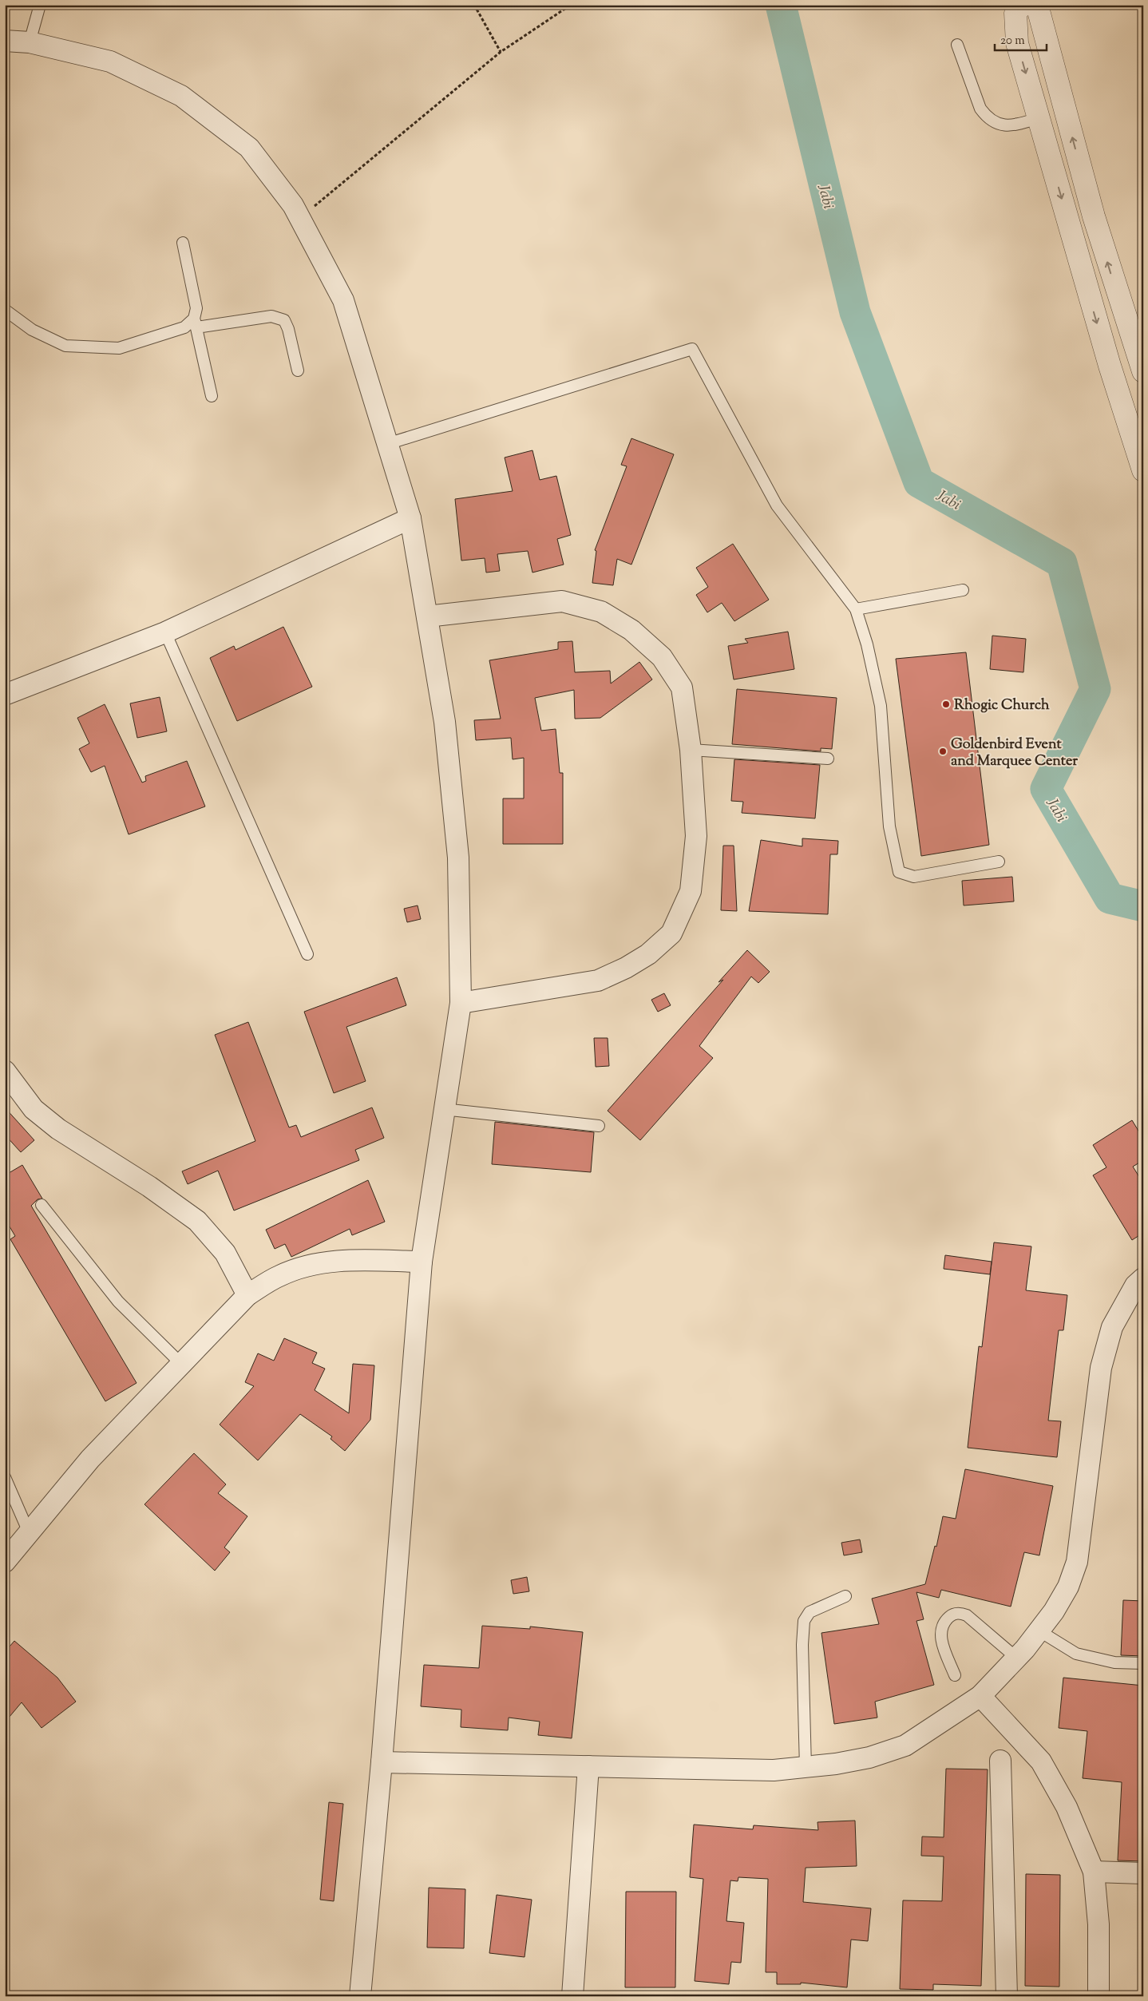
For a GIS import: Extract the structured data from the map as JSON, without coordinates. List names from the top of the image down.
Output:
{
  "water": ["Jabi"],
  "places": ["Rhogic Church", "Goldenbird Event and Marquee Center"],
  "scale_bar": "20 m"
}
